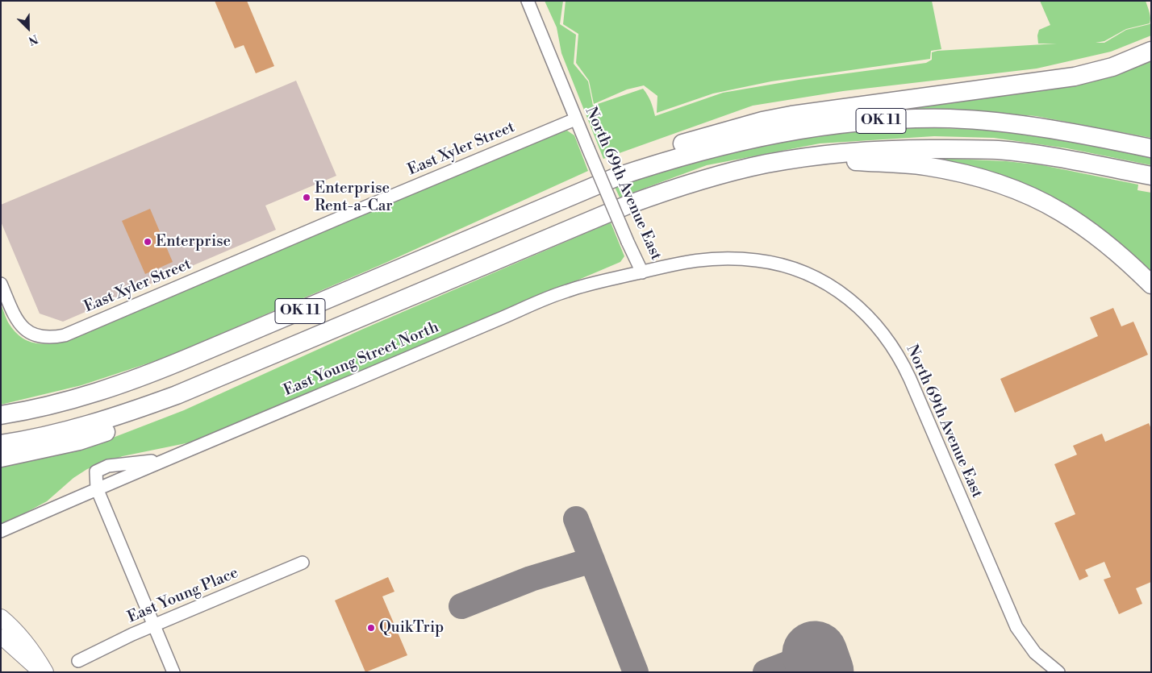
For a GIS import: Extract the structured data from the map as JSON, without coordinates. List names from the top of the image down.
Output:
{
  "streets": {
    "highway": ["OK 11"],
    "street": [
      "East Xyler Street",
      "North 69th Avenue East",
      "East Young Street North",
      "East Young Place"
    ]
  },
  "crossings": [
    ["East Xyler Street", "North 69th Avenue East"],
    ["North 69th Avenue East", "East Young Street North"]
  ],
  "places": ["Enterprise Rent-a-Car", "Enterprise", "QuikTrip"],
  "north": "bottom right"
}
